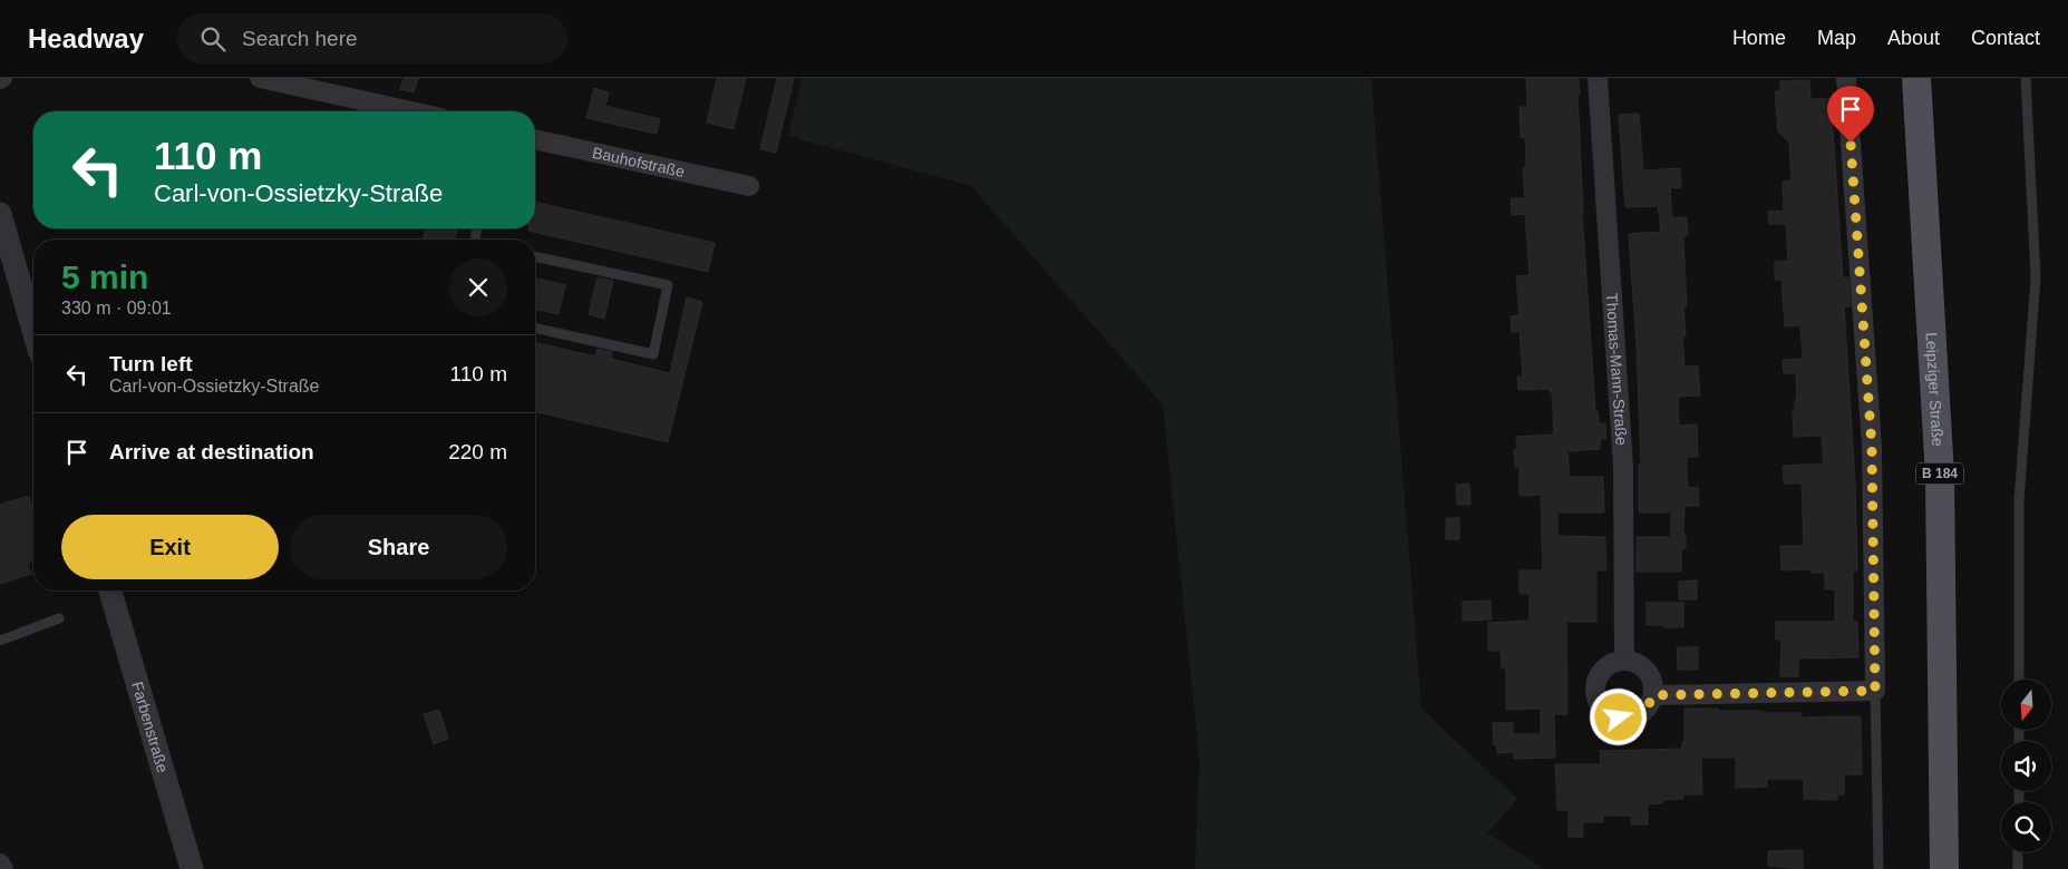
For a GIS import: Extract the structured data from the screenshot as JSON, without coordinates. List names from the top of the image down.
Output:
{
  "streets": {
    "main road": ["Leipziger Straße", "B 184"],
    "street": ["Bauhofstraße", "Thomas-Mann-Straße", "Farbenstraße"]
  },
  "north": "bottom",
  "page": {
    "header": "Headway",
    "search": "Search here",
    "nav": [
      "Home",
      "Map",
      "About",
      "Contact"
    ],
    "turn": ["110 m", "Carl-von-Ossietzky-Straße"],
    "heading": ["5 min", "330 m · 09:01"],
    "list": [
      {
        "name": "Turn left",
        "note": "Carl-von-Ossietzky-Straße",
        "value": "110 m"
      },
      {
        "name": "Arrive at destination",
        "value": "220 m"
      }
    ],
    "buttons": ["Exit", "Share"]
  }
}
